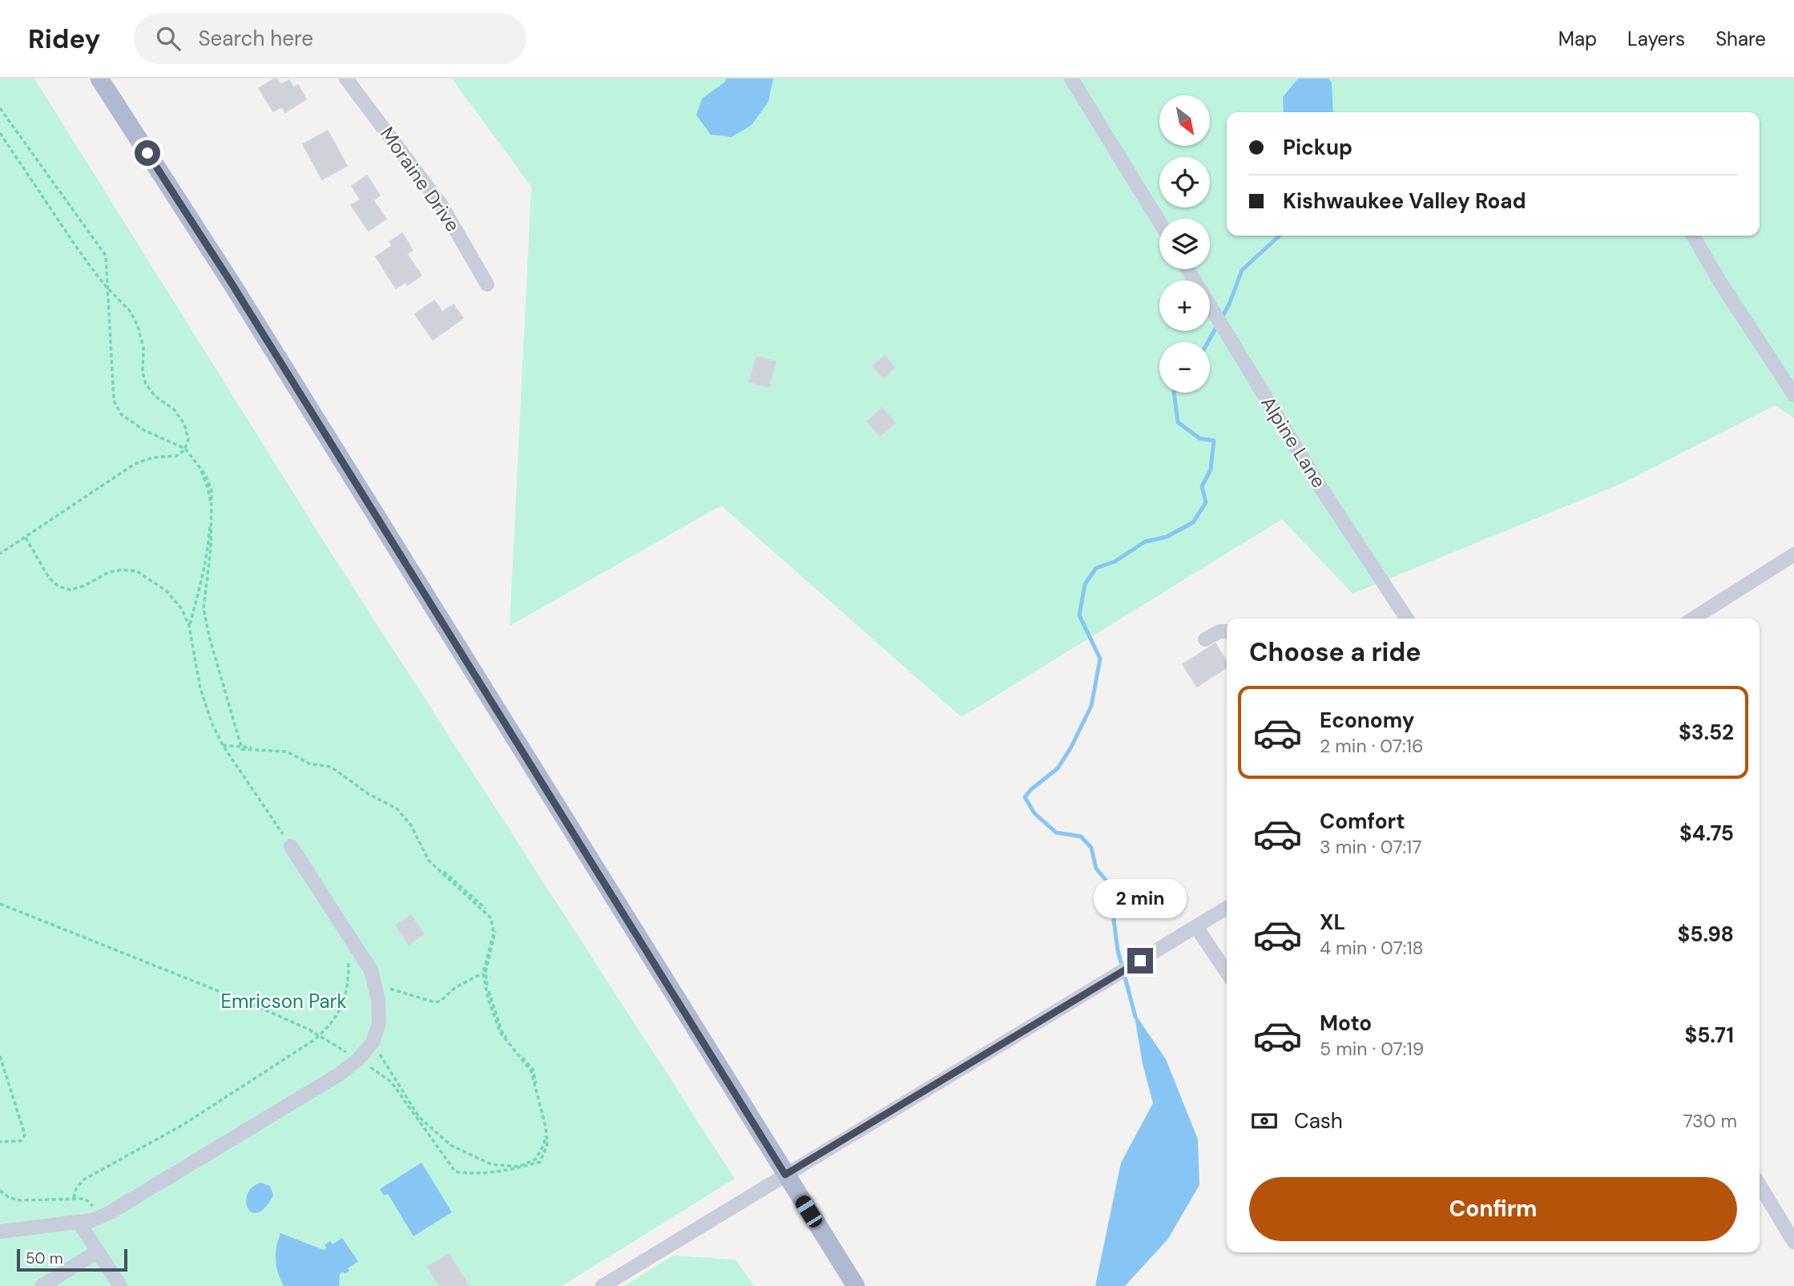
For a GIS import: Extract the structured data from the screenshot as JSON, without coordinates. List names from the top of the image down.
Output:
{
  "streets": {
    "street": ["Moraine Drive", "Alpine Lane"]
  },
  "parks": ["Emricson Park"],
  "scale_bar": "50 m",
  "north": "bottom right",
  "page": {
    "header": "Ridey",
    "search": "Search here",
    "nav": ["Map", "Layers", "Share"],
    "map_buttons": ["+", "−"],
    "banner": ["Pickup", "Kishwaukee Valley Road"],
    "heading": "Choose a ride",
    "list": [
      {
        "name": "Economy",
        "note": "2 min · 07:16",
        "value": "$3.52"
      },
      {
        "name": "Comfort",
        "note": "3 min · 07:17",
        "value": "$4.75"
      },
      {
        "name": "XL",
        "note": "4 min · 07:18",
        "value": "$5.98"
      },
      {
        "name": "Moto",
        "note": "5 min · 07:19",
        "value": "$5.71"
      }
    ],
    "bubble": "2 min",
    "pay": ["Cash", "730 m"],
    "buttons": "Confirm",
    "scale": "50 m"
  }
}
